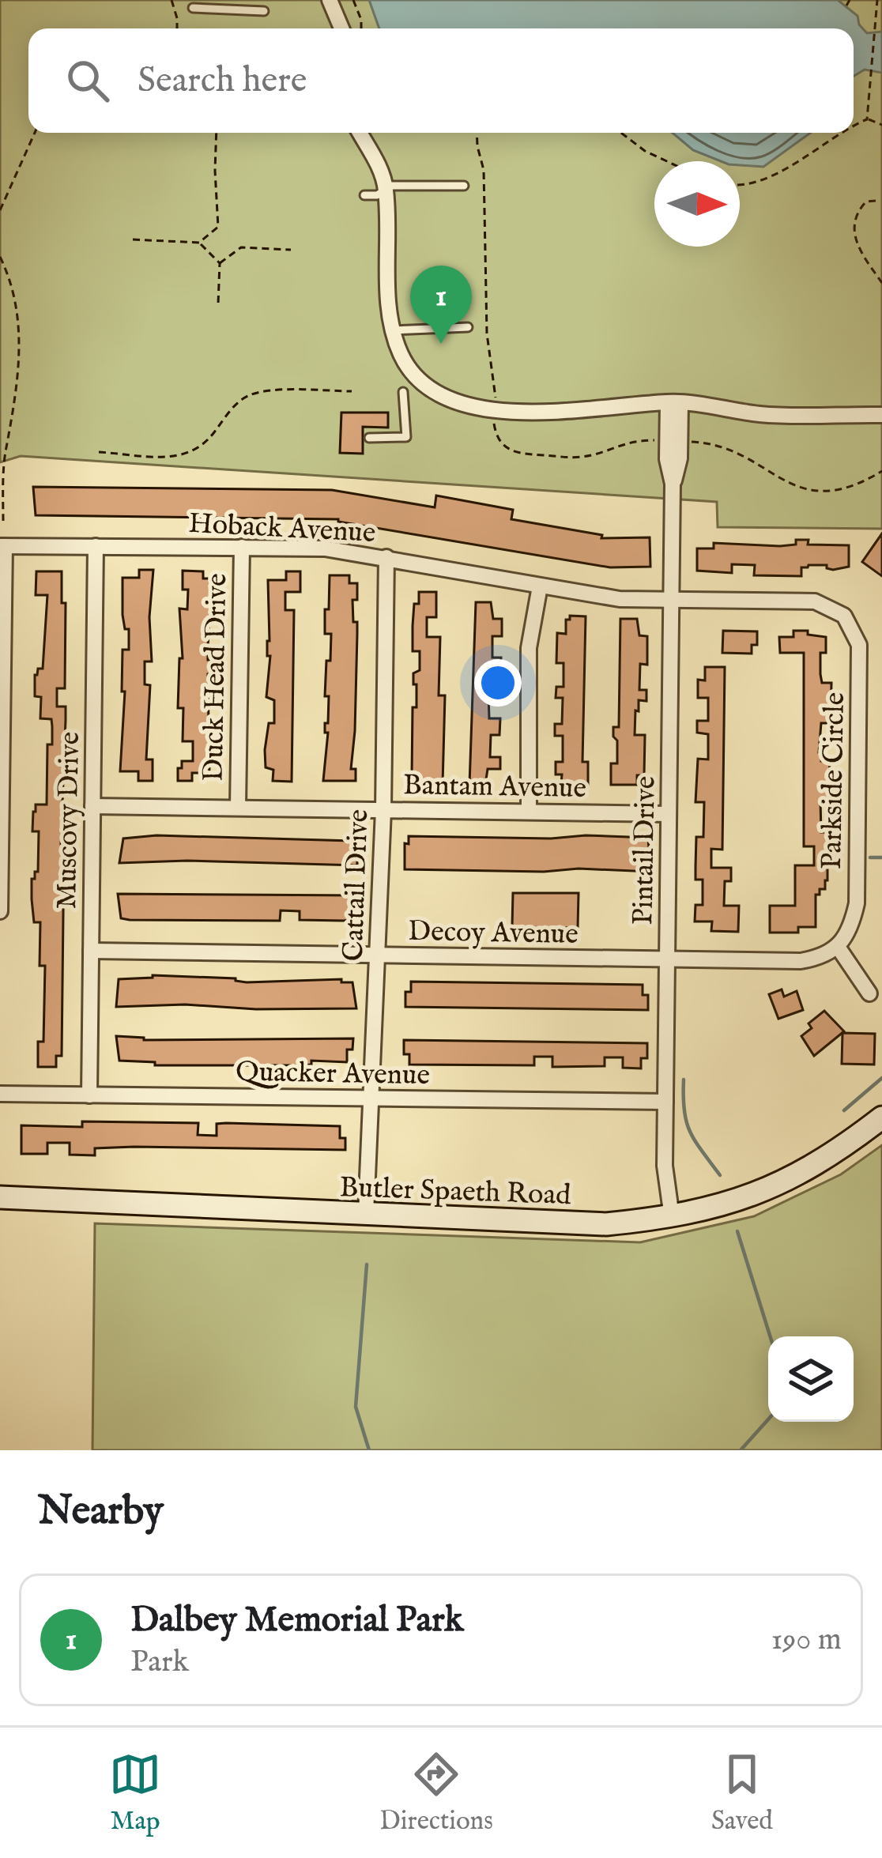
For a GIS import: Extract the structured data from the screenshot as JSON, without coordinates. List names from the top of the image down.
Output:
{
  "streets": {
    "main road": ["Butler Spaeth Road"],
    "street": [
      "Hoback Avenue",
      "Duck Head Drive",
      "Parkside Circle",
      "Bantam Avenue",
      "Muscovy Drive",
      "Pintail Drive",
      "Cattail Drive",
      "Decoy Avenue",
      "Quacker Avenue"
    ]
  },
  "crossings": [
    ["Hoback Avenue", "Duck Head Drive"],
    ["Hoback Avenue", "Parkside Circle"],
    ["Hoback Avenue", "Muscovy Drive"],
    ["Hoback Avenue", "Pintail Drive"],
    ["Hoback Avenue", "Cattail Drive"],
    ["Duck Head Drive", "Bantam Avenue"],
    ["Parkside Circle", "Pintail Drive"],
    ["Bantam Avenue", "Muscovy Drive"],
    ["Bantam Avenue", "Pintail Drive"],
    ["Bantam Avenue", "Cattail Drive"],
    ["Muscovy Drive", "Decoy Avenue"],
    ["Muscovy Drive", "Quacker Avenue"],
    ["Pintail Drive", "Decoy Avenue"],
    ["Pintail Drive", "Quacker Avenue"],
    ["Pintail Drive", "Butler Spaeth Road"],
    ["Cattail Drive", "Decoy Avenue"],
    ["Cattail Drive", "Quacker Avenue"],
    ["Cattail Drive", "Butler Spaeth Road"]
  ],
  "north": "right",
  "page": {
    "search": "Search here",
    "pins": "1",
    "heading": "Nearby",
    "list": [
      {
        "mark": "1",
        "name": "Dalbey Memorial Park",
        "note": "Park",
        "value": "190 m"
      }
    ],
    "nav": ["Map", "Directions", "Saved"]
  }
}
